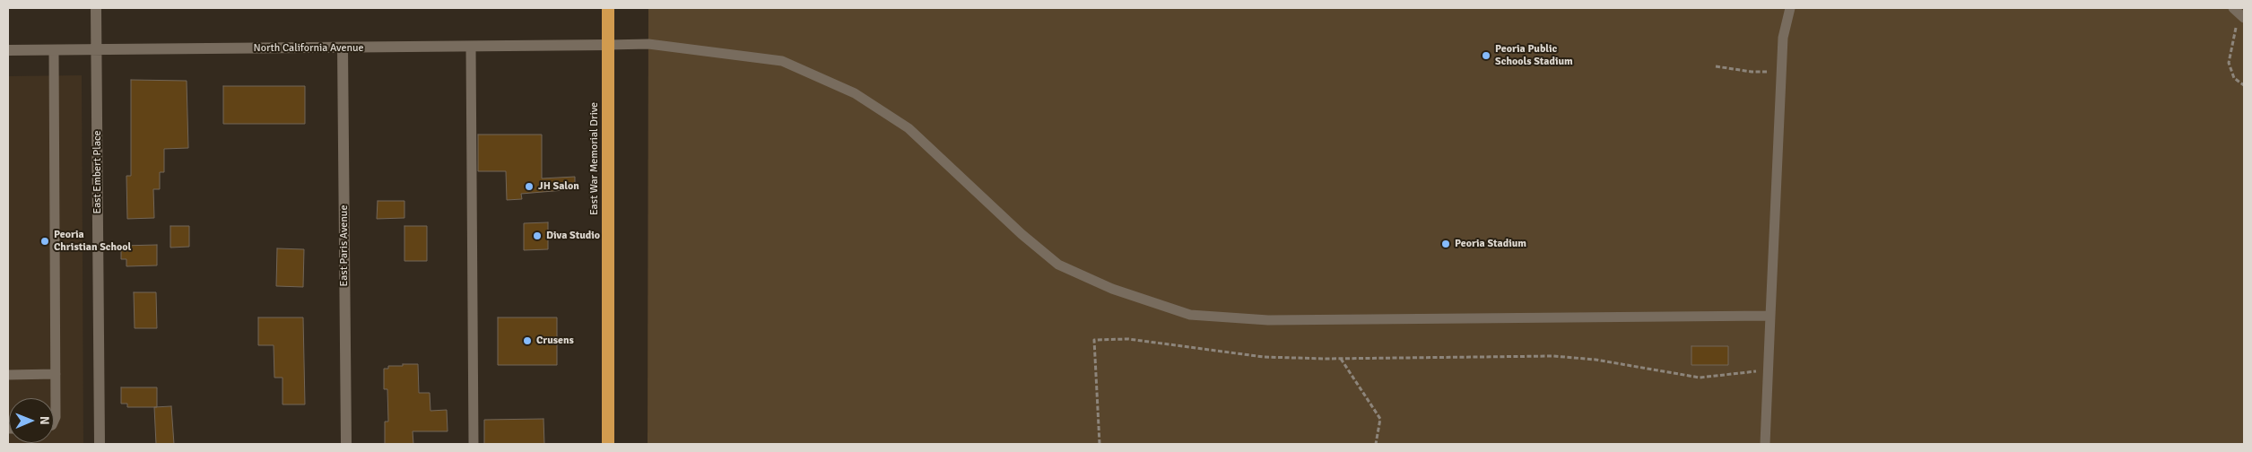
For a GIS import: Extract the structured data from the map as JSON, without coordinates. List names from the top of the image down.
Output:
{
  "streets": {
    "highway": ["East War Memorial Drive"],
    "street": ["North California Avenue", "East Embert Place", "East Paris Avenue"]
  },
  "crossings": [
    ["North California Avenue", "East War Memorial Drive"],
    ["North California Avenue", "East Embert Place"],
    ["North California Avenue", "East Paris Avenue"]
  ],
  "places": [
    "Peoria Public Schools Stadium",
    "JH Salon",
    "Diva Studio",
    "Peoria Christian School",
    "Peoria Stadium",
    "Crusens"
  ],
  "north": "right"
}
